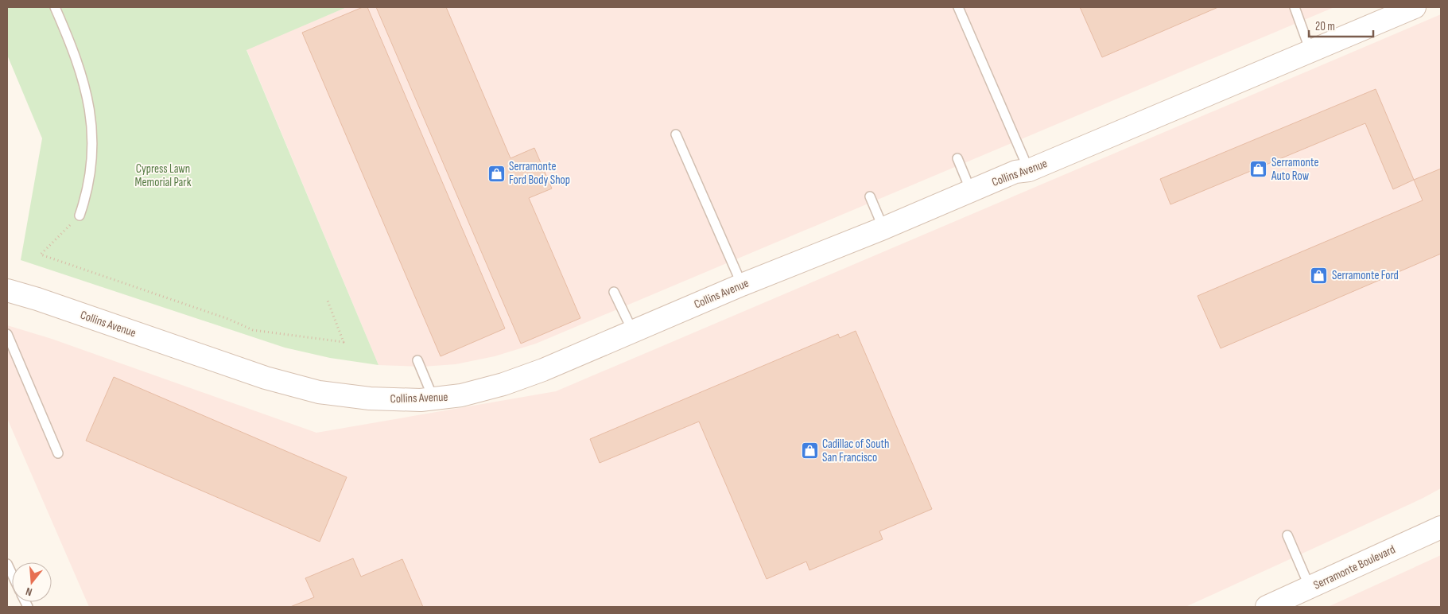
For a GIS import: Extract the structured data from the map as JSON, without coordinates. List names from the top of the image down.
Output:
{
  "streets": {
    "street": ["Collins Avenue", "Serramonte Boulevard"]
  },
  "parks": ["Cypress Lawn Memorial Park"],
  "places": {
    "shop": [
      "Serramonte Auto Row",
      "Serramonte Ford Body Shop",
      "Serramonte Ford",
      "Cadillac of South San Francisco"
    ]
  },
  "scale_bar": "20 m",
  "north": "bottom"
}
